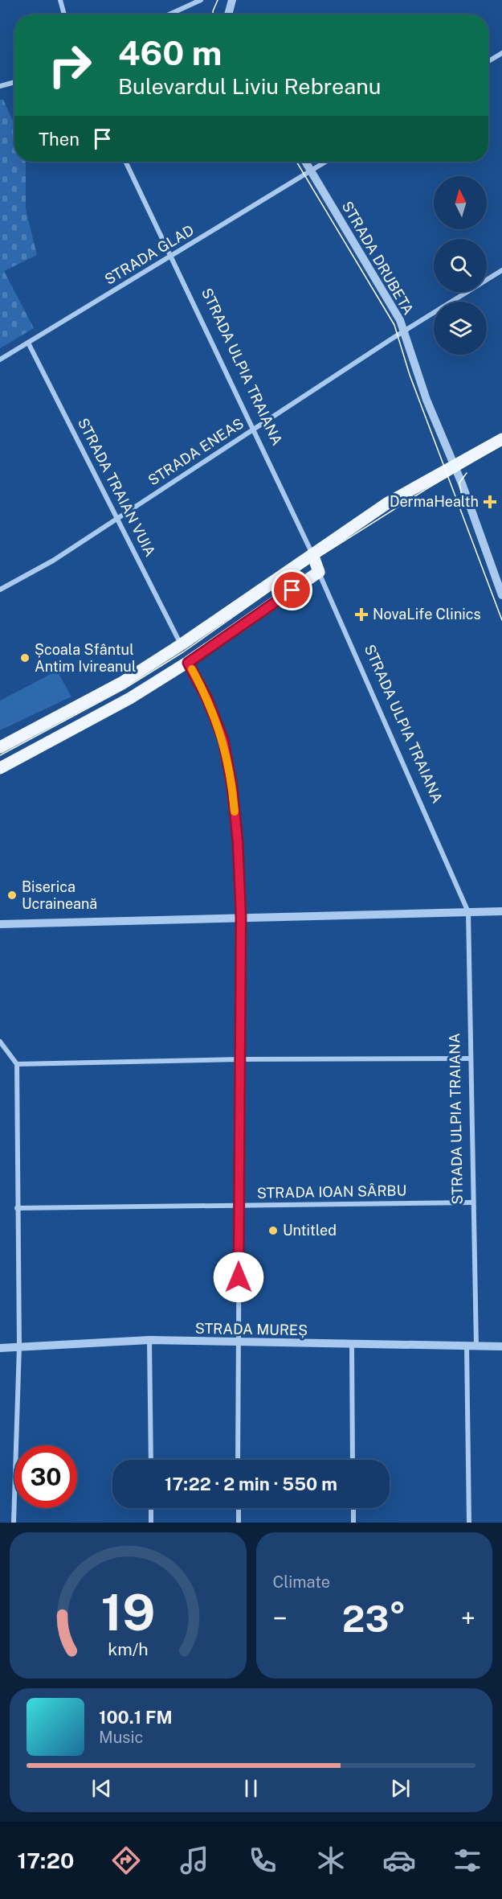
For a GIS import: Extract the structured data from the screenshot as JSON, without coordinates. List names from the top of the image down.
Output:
{
  "streets": {
    "main road": ["STRADA ULPIA TRAIANA"],
    "street": [
      "STRADA GLAD",
      "STRADA DRUBETA",
      "STRADA ENEAS",
      "STRADA TRAIAN VUIA",
      "STRADA IOAN SÂRBU",
      "STRADA MUREȘ"
    ]
  },
  "crossings": [
    ["STRADA GLAD", "STRADA DRUBETA"],
    ["STRADA GLAD", "STRADA ULPIA TRAIANA"],
    ["STRADA GLAD", "STRADA TRAIAN VUIA"],
    ["STRADA DRUBETA", "STRADA ENEAS"],
    ["STRADA ULPIA TRAIANA", "STRADA ENEAS"],
    ["STRADA ULPIA TRAIANA", "STRADA IOAN SÂRBU"],
    ["STRADA ULPIA TRAIANA", "STRADA MUREȘ"],
    ["STRADA ENEAS", "STRADA TRAIAN VUIA"]
  ],
  "places": {
    "health": ["DermaHealth", "NovaLife Clinics"],
    "other": ["Școala Sfântul Antim Ivireanul", "Biserica Ucraineană", "Untitled"]
  },
  "north": "top",
  "page": {
    "turn": ["460 m", "Bulevardul Liviu Rebreanu"],
    "then": "Then",
    "limit": "30",
    "trip": "17:22 · 2 min · 550 m",
    "tile": "Climate",
    "heat": ["−", "23°", "+"],
    "song": ["100.1 FM", "Music"],
    "tabs": "17:20",
    "gauge": ["19", "km/h"]
  }
}
